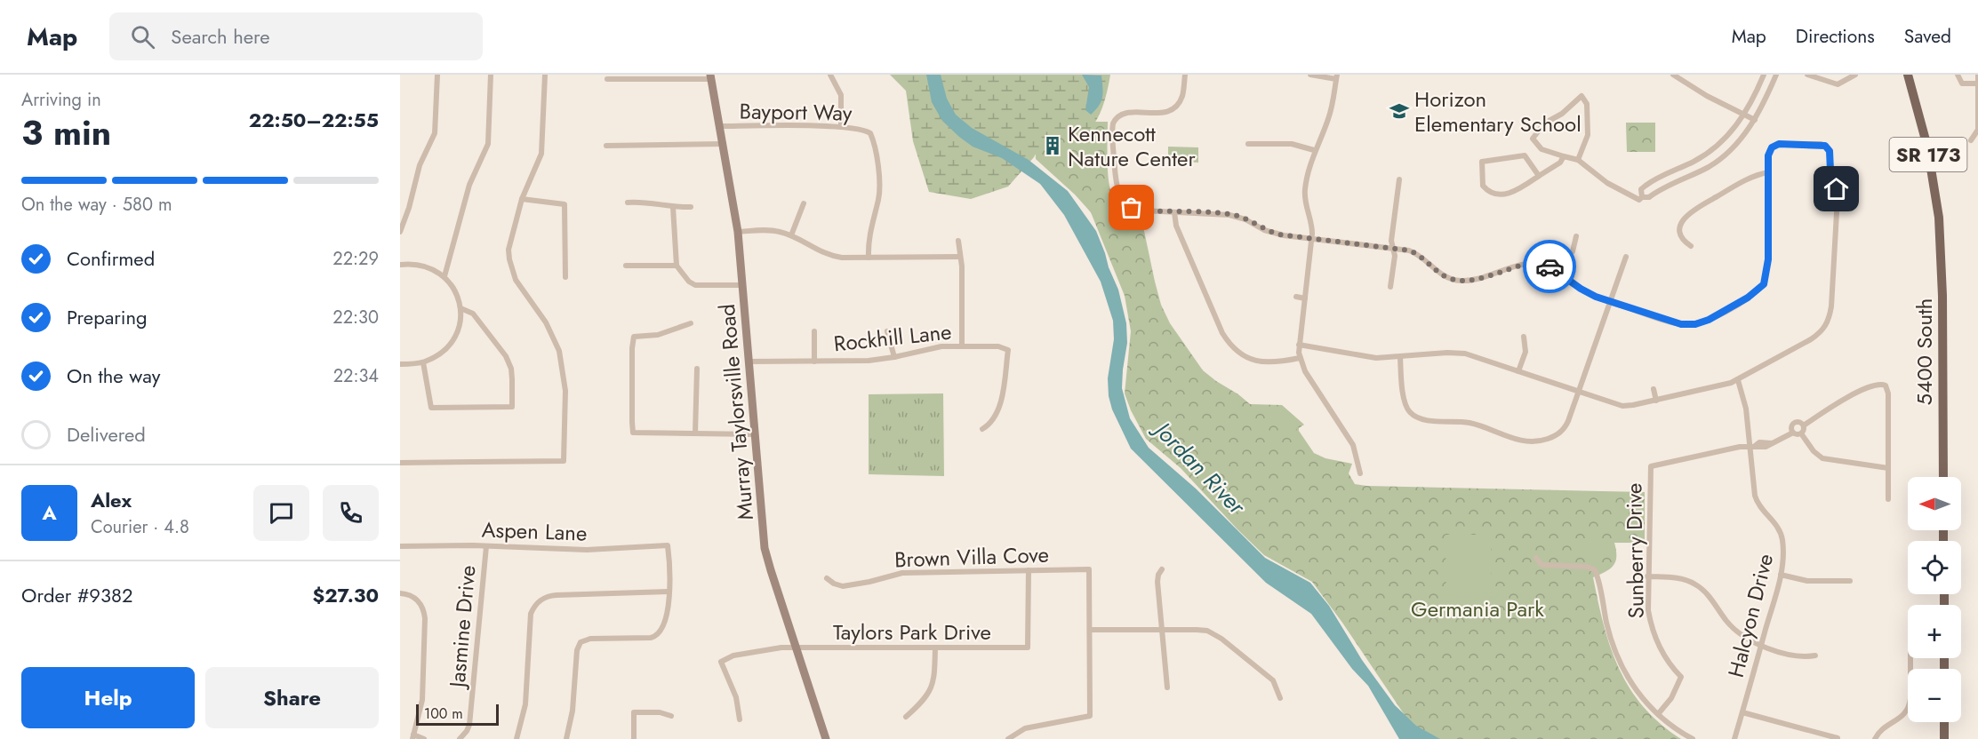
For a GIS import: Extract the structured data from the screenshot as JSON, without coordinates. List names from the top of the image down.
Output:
{
  "streets": {
    "main road": ["SR 173", "5400 South"],
    "street": [
      "Bayport Way",
      "Rockhill Lane",
      "Murray Taylorsville Road",
      "Aspen Lane",
      "Sunberry Drive",
      "Brown Villa Cove",
      "Halcyon Drive",
      "Jasmine Drive",
      "Taylors Park Drive"
    ]
  },
  "crossings": [
    ["Bayport Way", "Murray Taylorsville Road"],
    ["Rockhill Lane", "Murray Taylorsville Road"],
    ["Murray Taylorsville Road", "Taylors Park Drive"],
    ["Aspen Lane", "Jasmine Drive"],
    ["Sunberry Drive", "Halcyon Drive"],
    ["Brown Villa Cove", "Taylors Park Drive"]
  ],
  "water": ["Jordan River"],
  "parks": ["Germania Park"],
  "places": {
    "school or university": ["Horizon Elementary School"],
    "building": ["Kennecott Nature Center"]
  },
  "scale_bar": "100 m",
  "north": "left",
  "page": {
    "header": "Map",
    "search": "Search here",
    "nav": ["Map", "Directions", "Saved"],
    "heading": ["3 min", "Arriving in", "22:50–22:55"],
    "panel": [
      "Alex",
      "Courier · 4.8",
      "Order #9382",
      "$27.30"
    ],
    "bar": "On the way · 580 m",
    "list": [
      ["Confirmed", "22:29"],
      ["Preparing", "22:30"],
      ["On the way", "22:34"],
      "Delivered"
    ],
    "map_buttons": ["+", "−"],
    "round": "A",
    "buttons": ["Help", "Share"],
    "scale": "100 m"
  }
}
